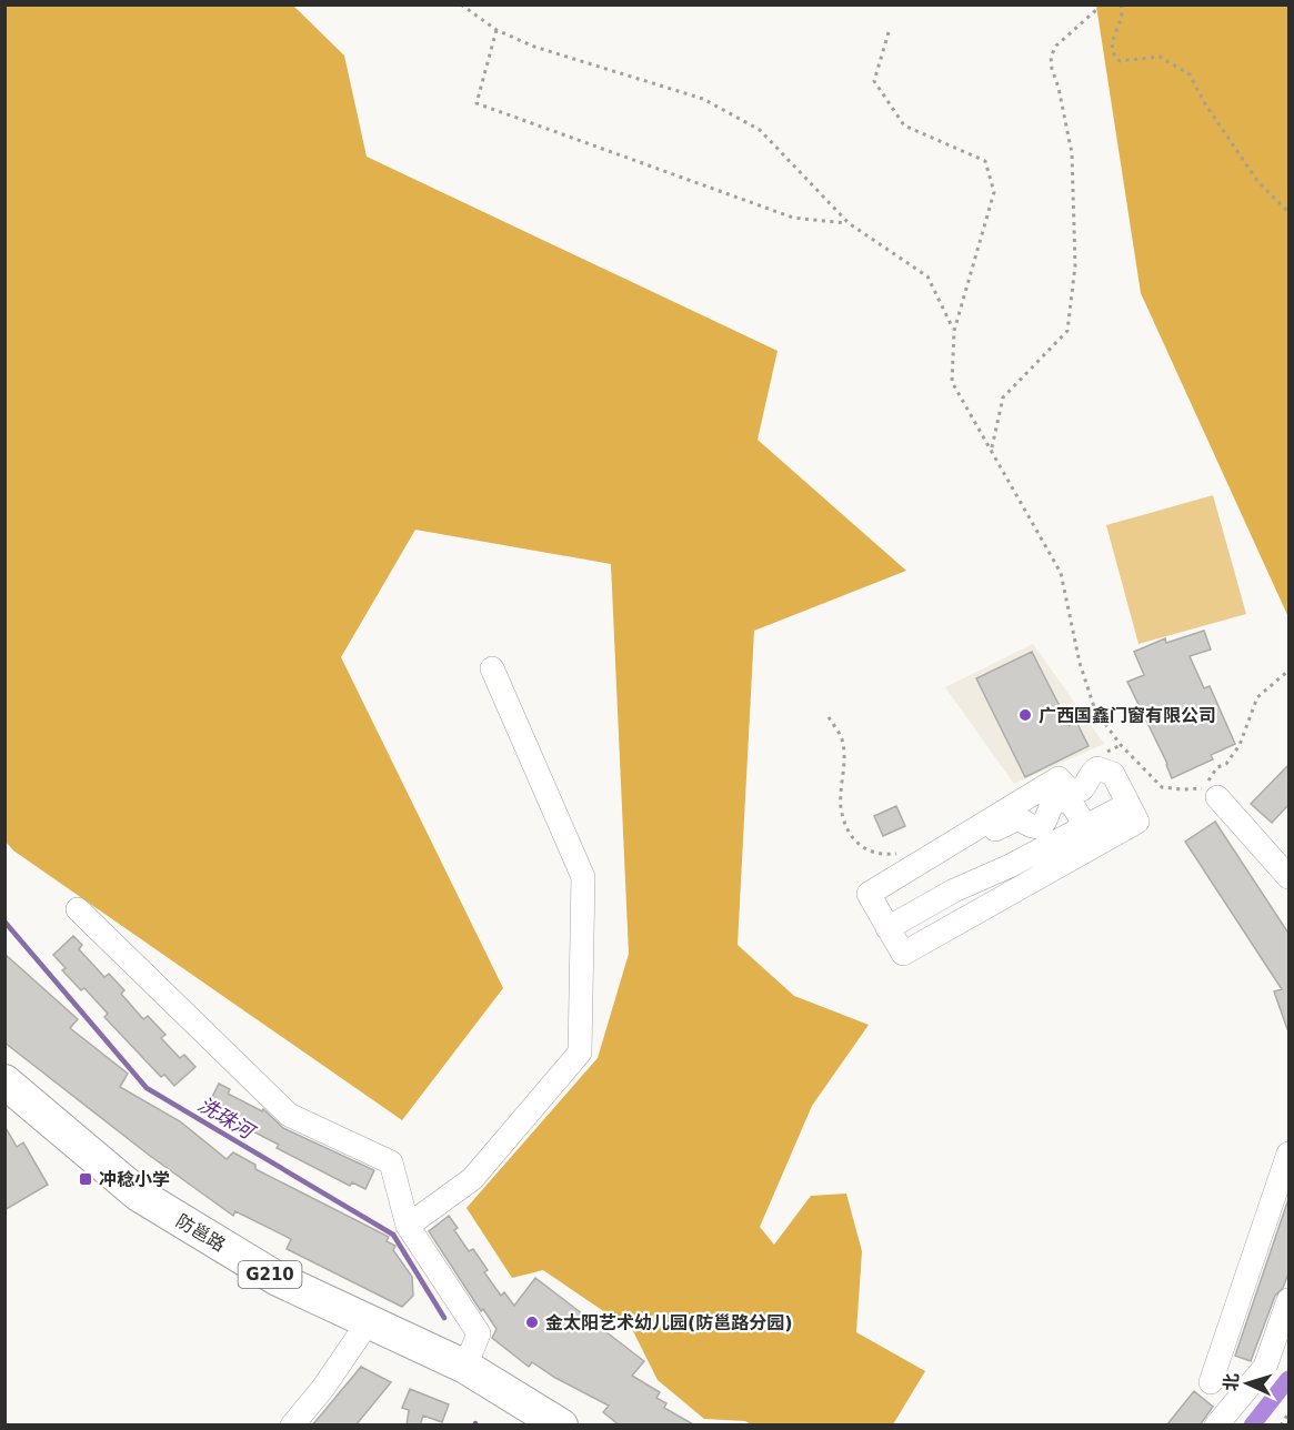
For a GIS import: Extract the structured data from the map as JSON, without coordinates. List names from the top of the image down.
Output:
{
  "streets": {
    "highway": ["防邕路", "G210"]
  },
  "water": ["洗珠河"],
  "places": {
    "other": ["广西国鑫门窗有限公司", "金太阳艺术幼儿园(防邕路分园)"],
    "transit": ["冲稔小学"]
  },
  "north": "left"
}
